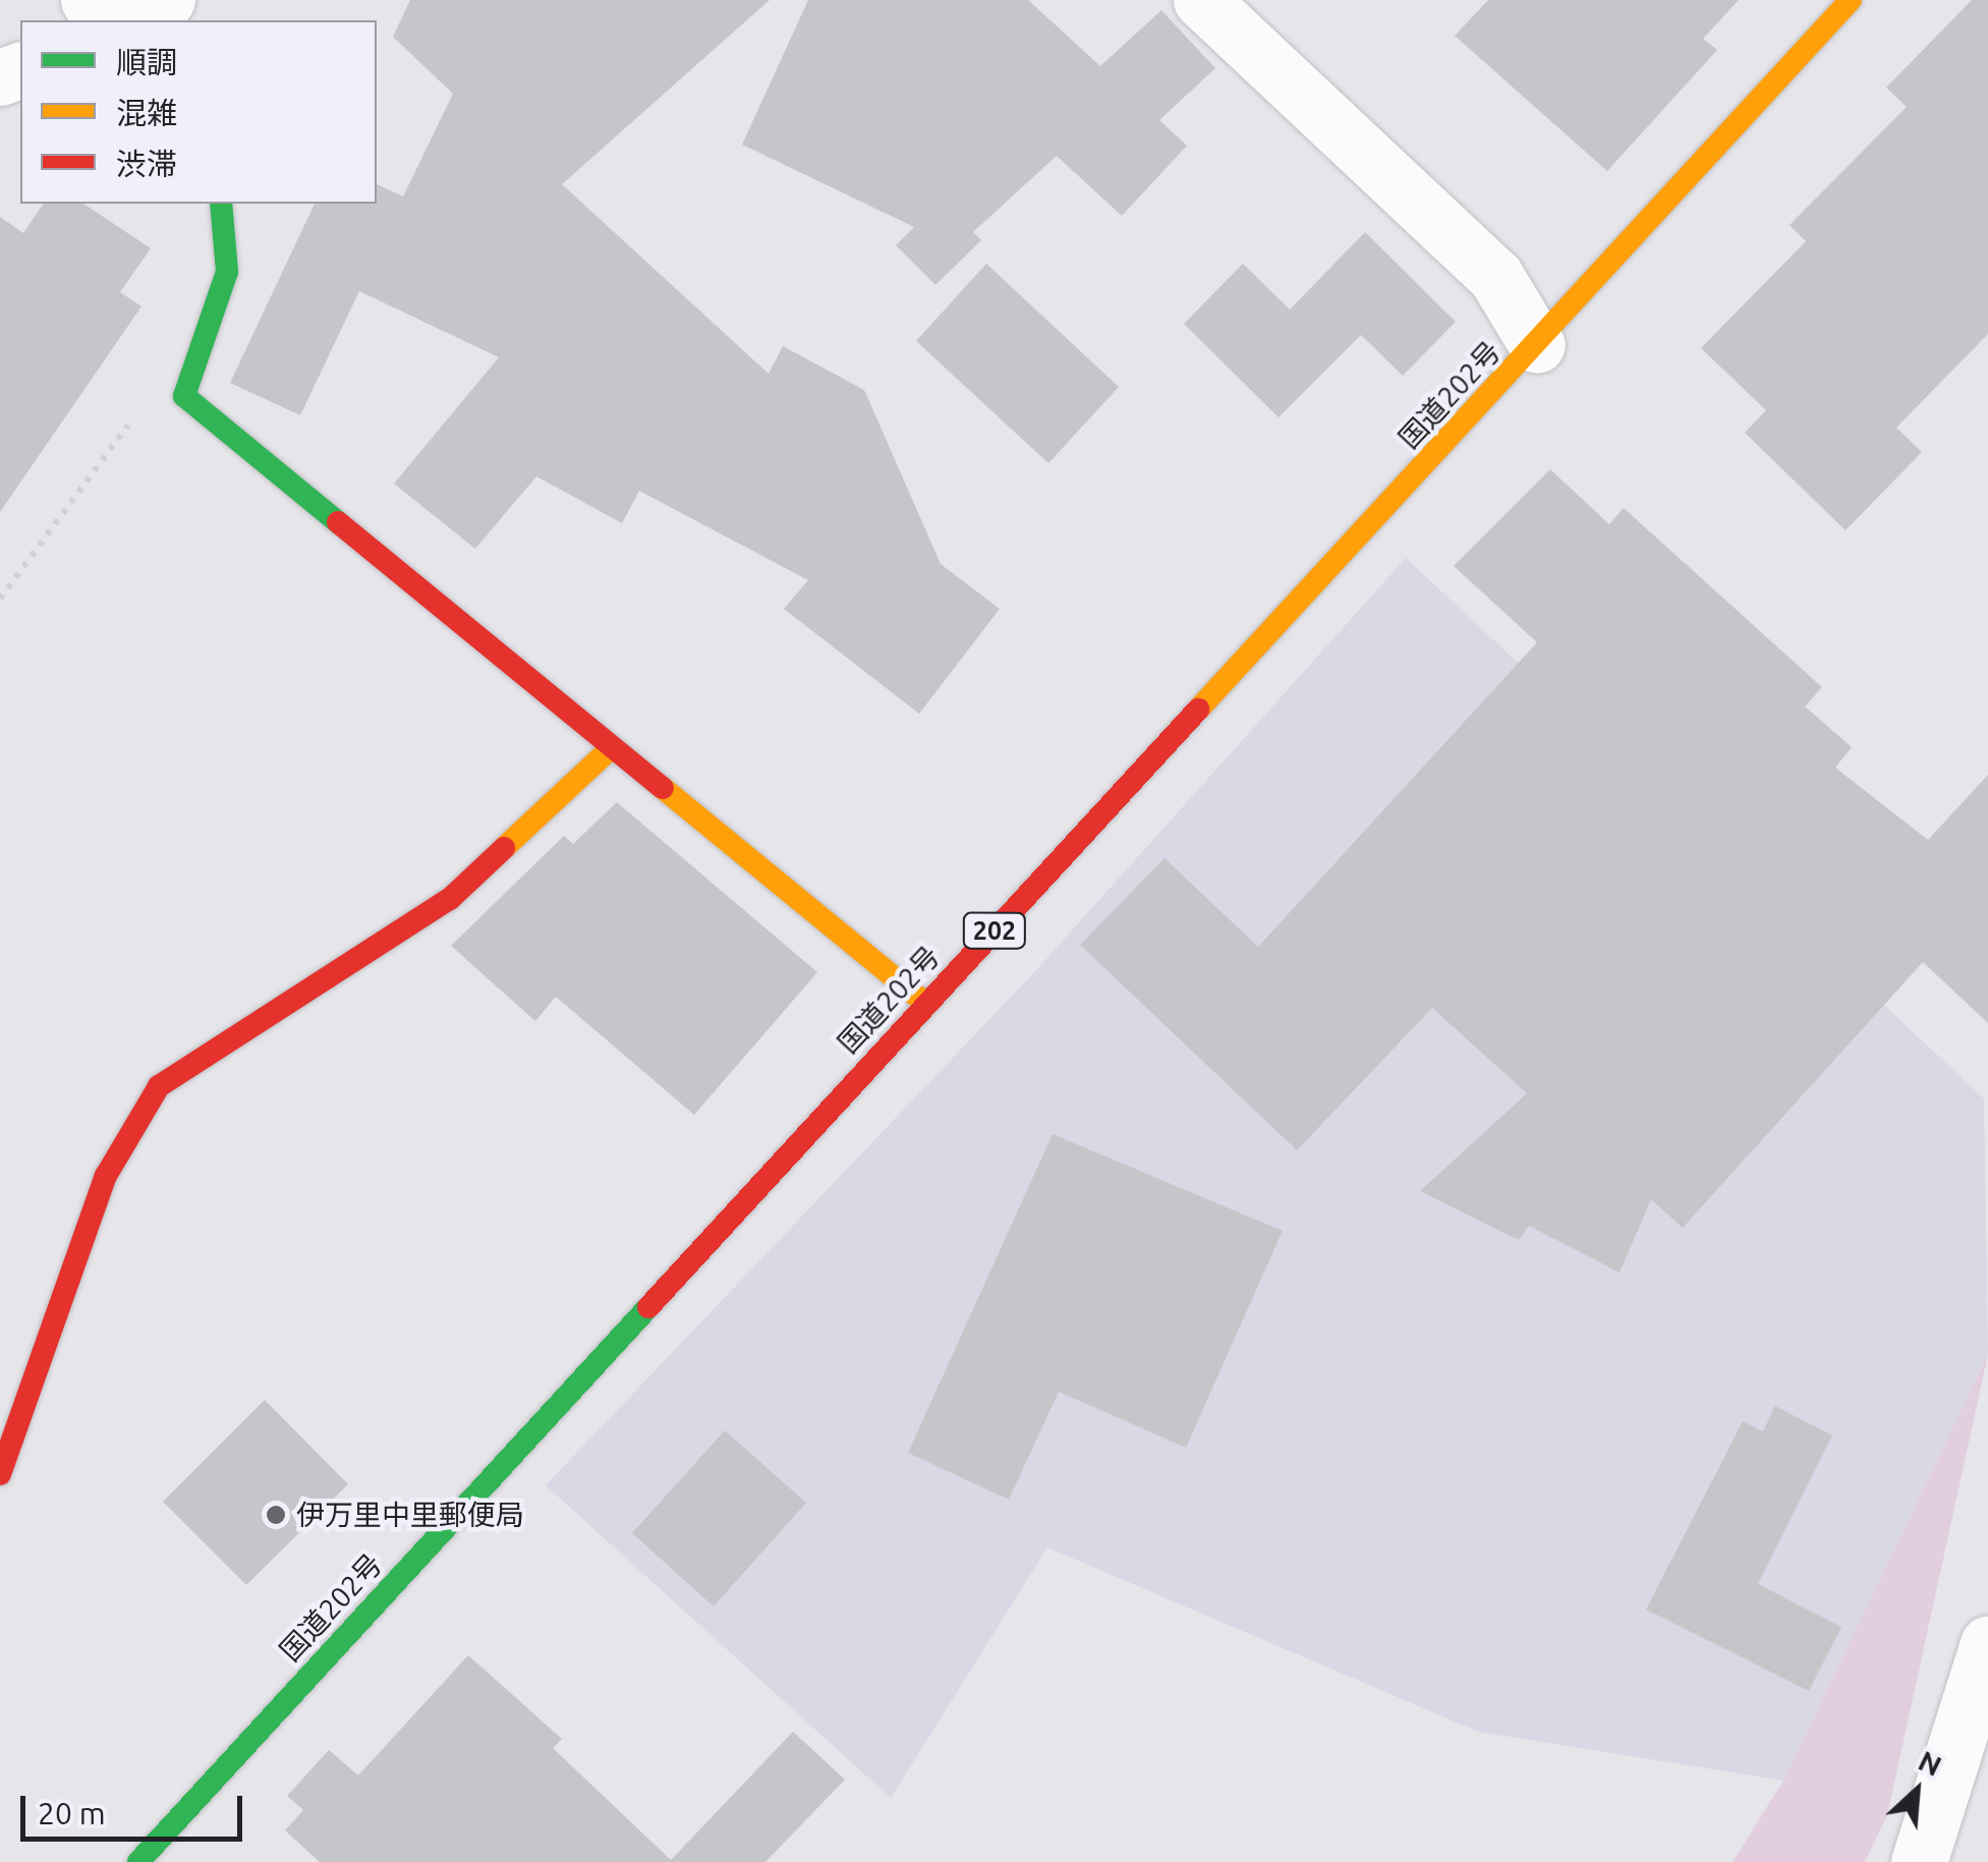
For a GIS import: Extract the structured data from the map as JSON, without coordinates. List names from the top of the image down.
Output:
{
  "streets": {
    "main road": ["国道202号", "202"]
  },
  "places": ["伊万里中里郵便局"],
  "legend": ["順調", "混雑", "渋滞"],
  "scale_bar": "20 m",
  "north": "top right"
}
